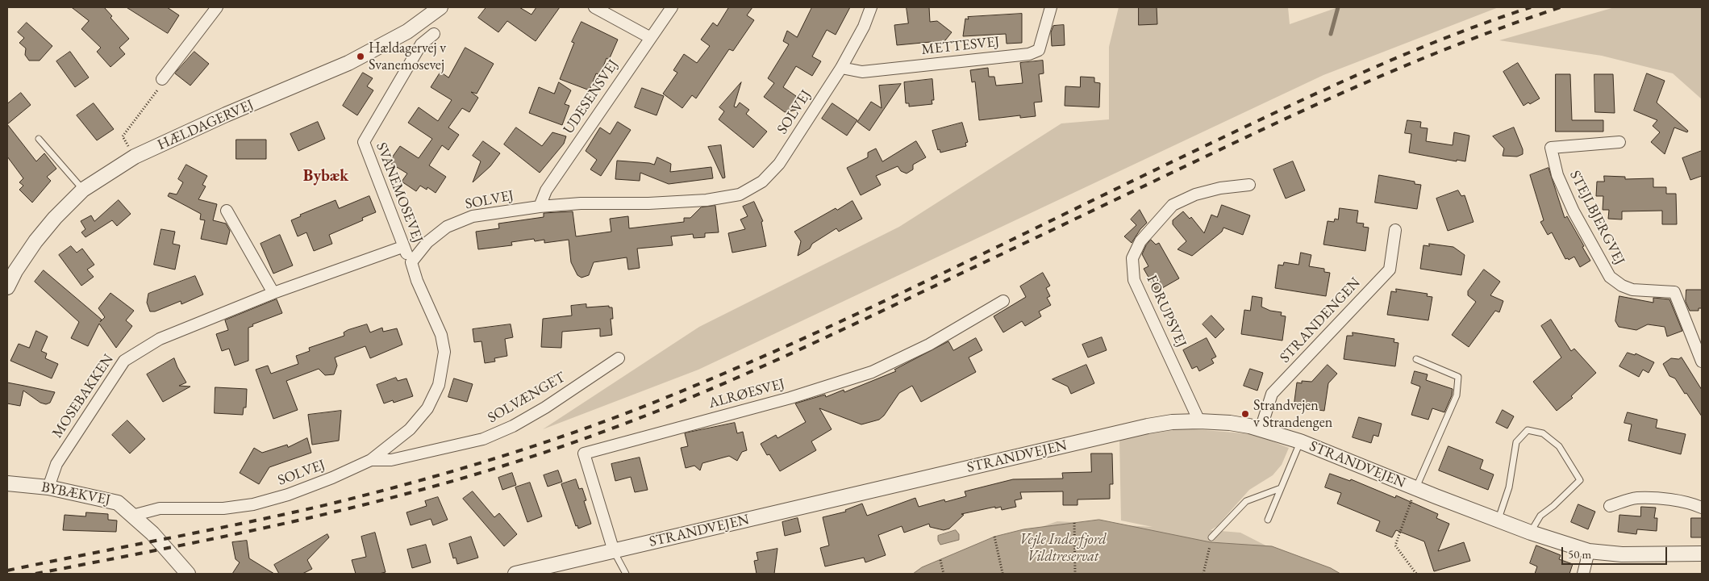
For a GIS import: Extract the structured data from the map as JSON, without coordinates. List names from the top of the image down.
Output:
{
  "streets": {
    "street": [
      "METTESVEJ",
      "UDESENSVEJ",
      "SOLVEJ",
      "HÆLDAGERVEJ",
      "SVANEMOSEVEJ",
      "STEJLBJERGVEJ",
      "FORUPSVEJ",
      "STRANDENGEN",
      "ALRØESVEJ",
      "MOSEBAKKEN",
      "SOLVÆNGET",
      "STRANDVEJEN",
      "BYBÆKVEJ"
    ]
  },
  "crossings": [
    ["METTESVEJ", "SOLVEJ"],
    ["UDESENSVEJ", "SOLVEJ"],
    ["SOLVEJ", "SVANEMOSEVEJ"],
    ["SOLVEJ", "SOLVÆNGET"],
    ["SOLVEJ", "BYBÆKVEJ"],
    ["SVANEMOSEVEJ", "MOSEBAKKEN"],
    ["FORUPSVEJ", "STRANDVEJEN"],
    ["STRANDENGEN", "STRANDVEJEN"],
    ["ALRØESVEJ", "STRANDVEJEN"],
    ["MOSEBAKKEN", "BYBÆKVEJ"]
  ],
  "districts": ["Bybæk"],
  "parks": ["Vejle Inderfjord Vildtreservat"],
  "places": ["Hældagervej v Svanemosevej", "Strandvejen v Strandengen"],
  "scale_bar": "50 m"
}
